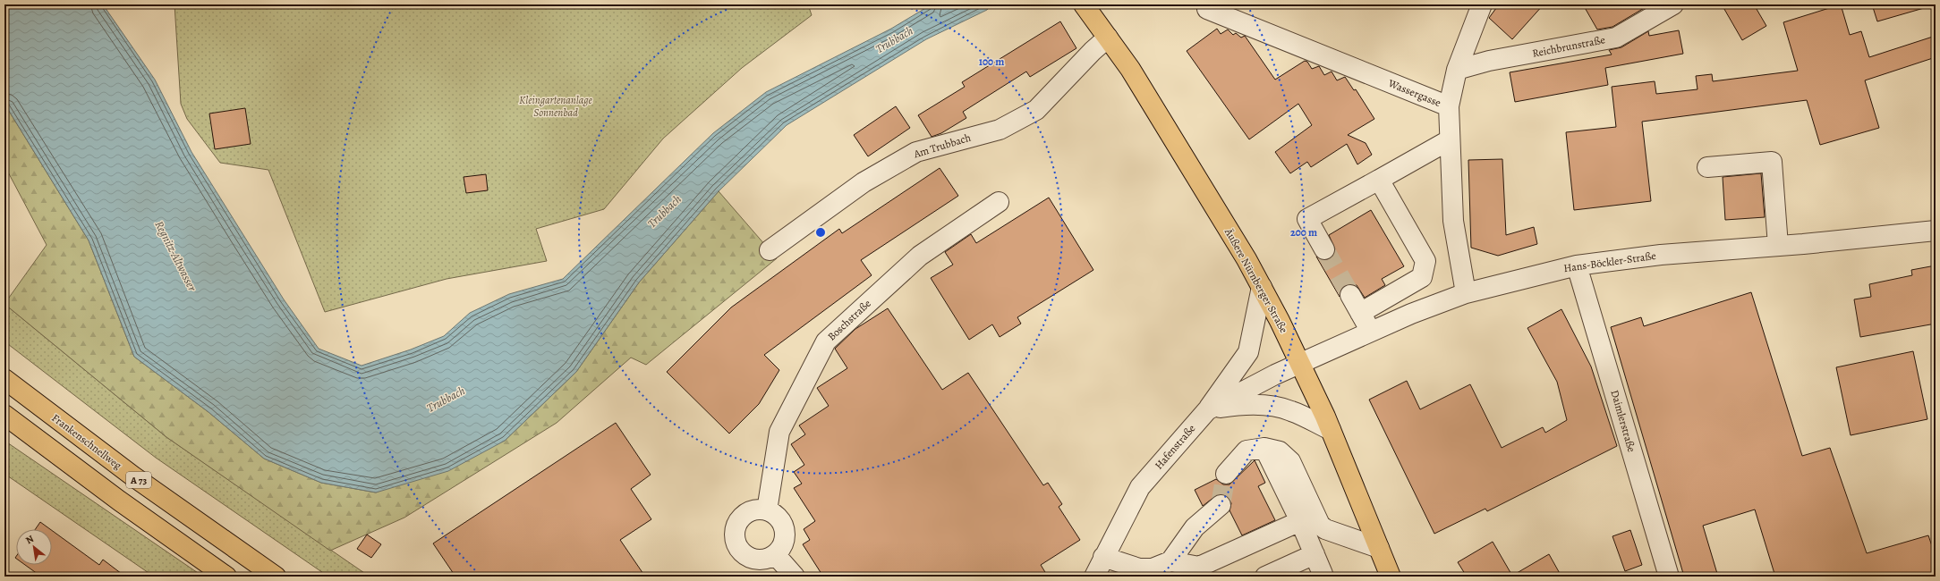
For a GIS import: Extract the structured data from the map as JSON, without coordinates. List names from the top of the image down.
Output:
{
  "streets": {
    "main road": ["Äußere Nürnberger Straße", "Frankenschnellweg", "A 73"],
    "street": [
      "Reichbrunstraße",
      "Wassergasse",
      "Am Trubbach",
      "Hans-Böckler-Straße",
      "Boschstraße",
      "Daimlerstraße",
      "Hafenstraße"
    ]
  },
  "crossings": [
    ["Wassergasse", "Hans-Böckler-Straße"],
    ["Am Trubbach", "Äußere Nürnberger Straße"],
    ["Hans-Böckler-Straße", "Äußere Nürnberger Straße"],
    ["Hans-Böckler-Straße", "Daimlerstraße"],
    ["Hans-Böckler-Straße", "Hafenstraße"],
    ["Äußere Nürnberger Straße", "Hafenstraße"]
  ],
  "water": ["Trubbach", "Regnitz-Altwasser"],
  "parks": ["Kleingartenanlage Sonnenbad"],
  "north": "top left",
  "rings": ["100 m", "200 m"]
}
